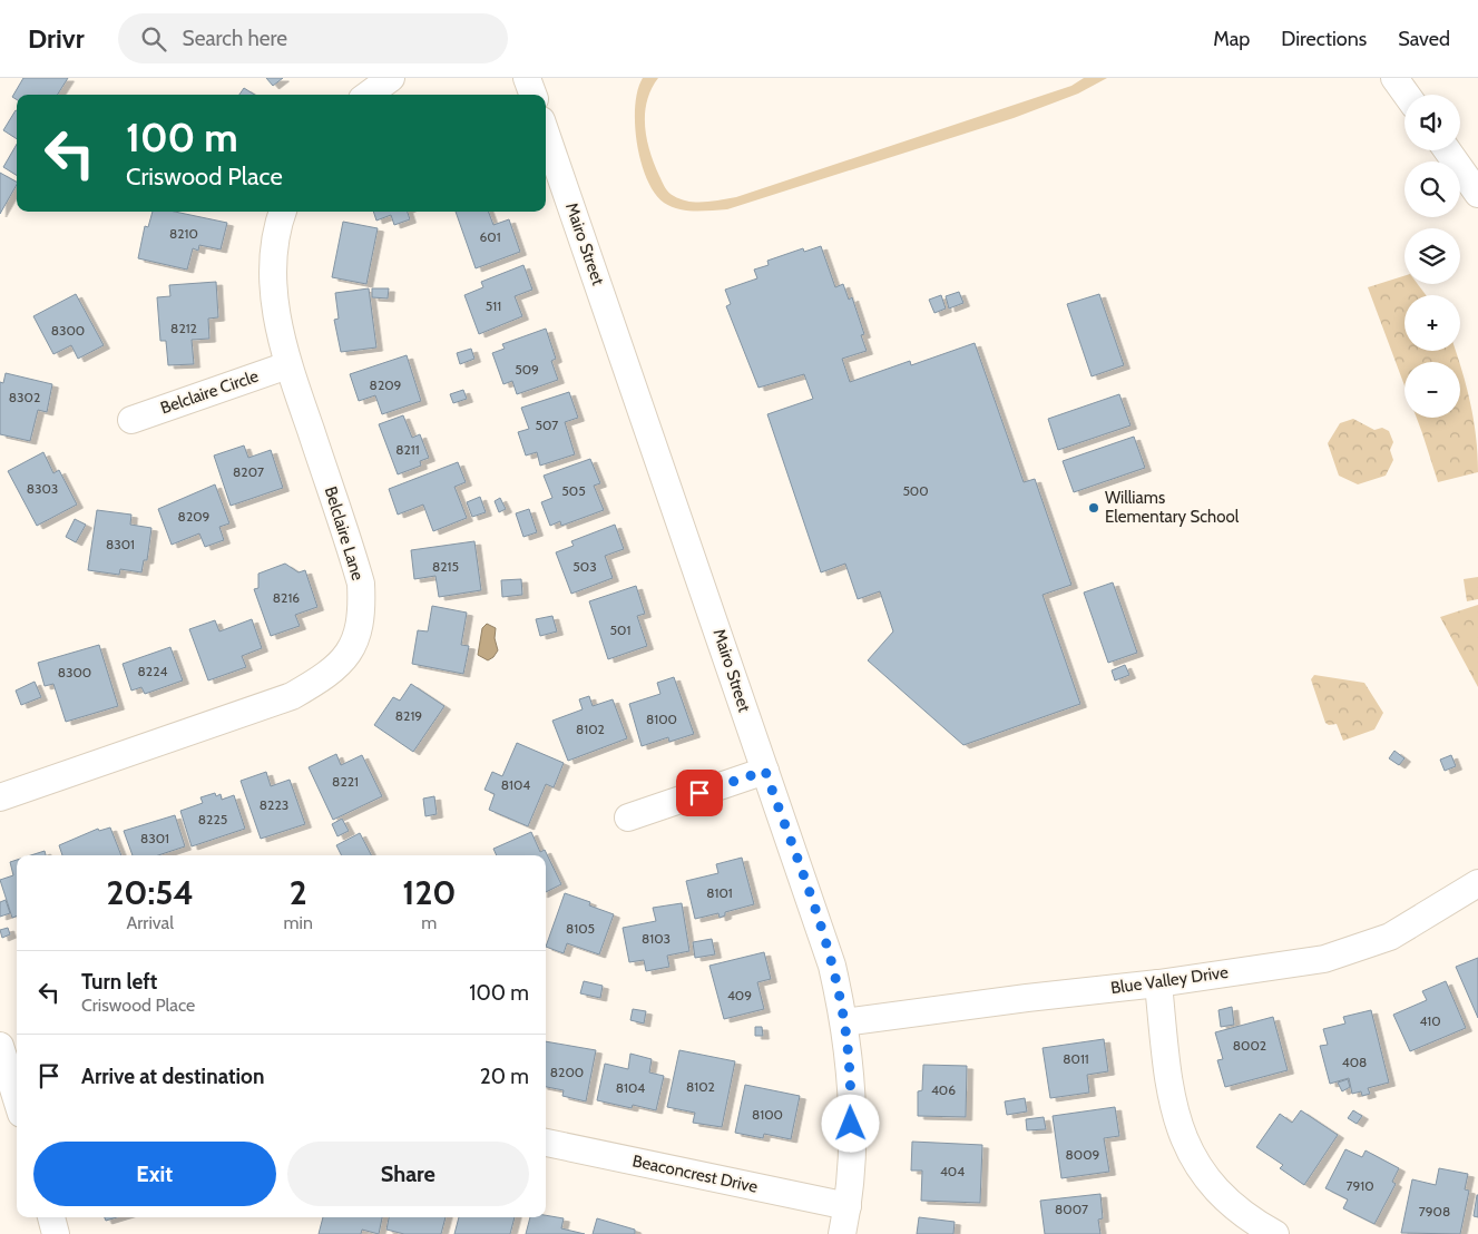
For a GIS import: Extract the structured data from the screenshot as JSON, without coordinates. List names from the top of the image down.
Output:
{
  "streets": {
    "street": [
      "Mairo Street",
      "Belclaire Circle",
      "Belclaire Lane",
      "Blue Valley Drive",
      "Beaconcrest Drive"
    ]
  },
  "crossings": [
    ["Mairo Street", "Blue Valley Drive"],
    ["Mairo Street", "Beaconcrest Drive"],
    ["Belclaire Circle", "Belclaire Lane"]
  ],
  "places": ["Williams Elementary School"],
  "house_numbers": [
    "8210",
    "601",
    "511",
    "8212",
    "8300",
    "509",
    "8209",
    "8302",
    "507",
    "8211",
    "8207",
    "8303",
    "505",
    "500",
    "8209",
    "8301",
    "8215",
    "503",
    "8216",
    "501",
    "8224",
    "8300",
    "8219",
    "8100",
    "8102",
    "8221",
    "8104",
    "8223",
    "8225",
    "8301",
    "8101",
    "8105",
    "8103",
    "409",
    "410",
    "8002",
    "8011",
    "408",
    "8200",
    "8102",
    "8104",
    "406",
    "8100",
    "8009",
    "404",
    "7910",
    "8007",
    "7908"
  ],
  "page": {
    "header": "Drivr",
    "search": "Search here",
    "nav": ["Map", "Directions", "Saved"],
    "map_buttons": ["+", "−"],
    "turn": ["100 m", "Criswood Place"],
    "eta": [
      "20:54",
      "Arrival",
      "2",
      "min",
      "120",
      "m"
    ],
    "list": [
      {
        "name": "Turn left",
        "note": "Criswood Place",
        "value": "100 m"
      },
      {
        "name": "Arrive at destination",
        "value": "20 m"
      }
    ],
    "buttons": ["Exit", "Share"]
  }
}
